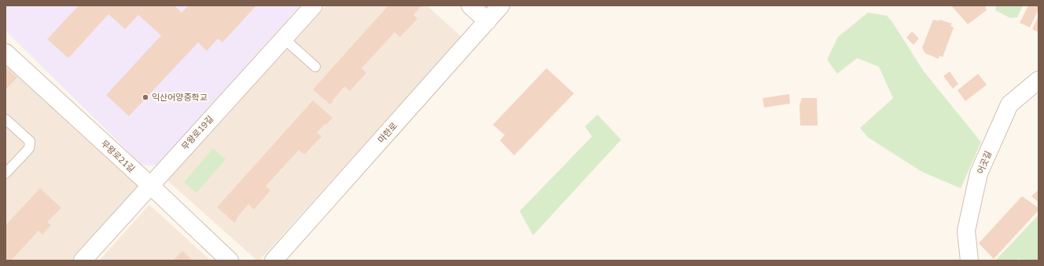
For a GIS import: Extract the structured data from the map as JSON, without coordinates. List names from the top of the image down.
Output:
{
  "streets": {
    "street": [
      "무왕로19길",
      "마한로",
      "무왕로21길",
      "어곳길"
    ]
  },
  "crossings": [
    ["무왕로19길", "무왕로21길"]
  ],
  "places": ["익산어양중학교"]
}
